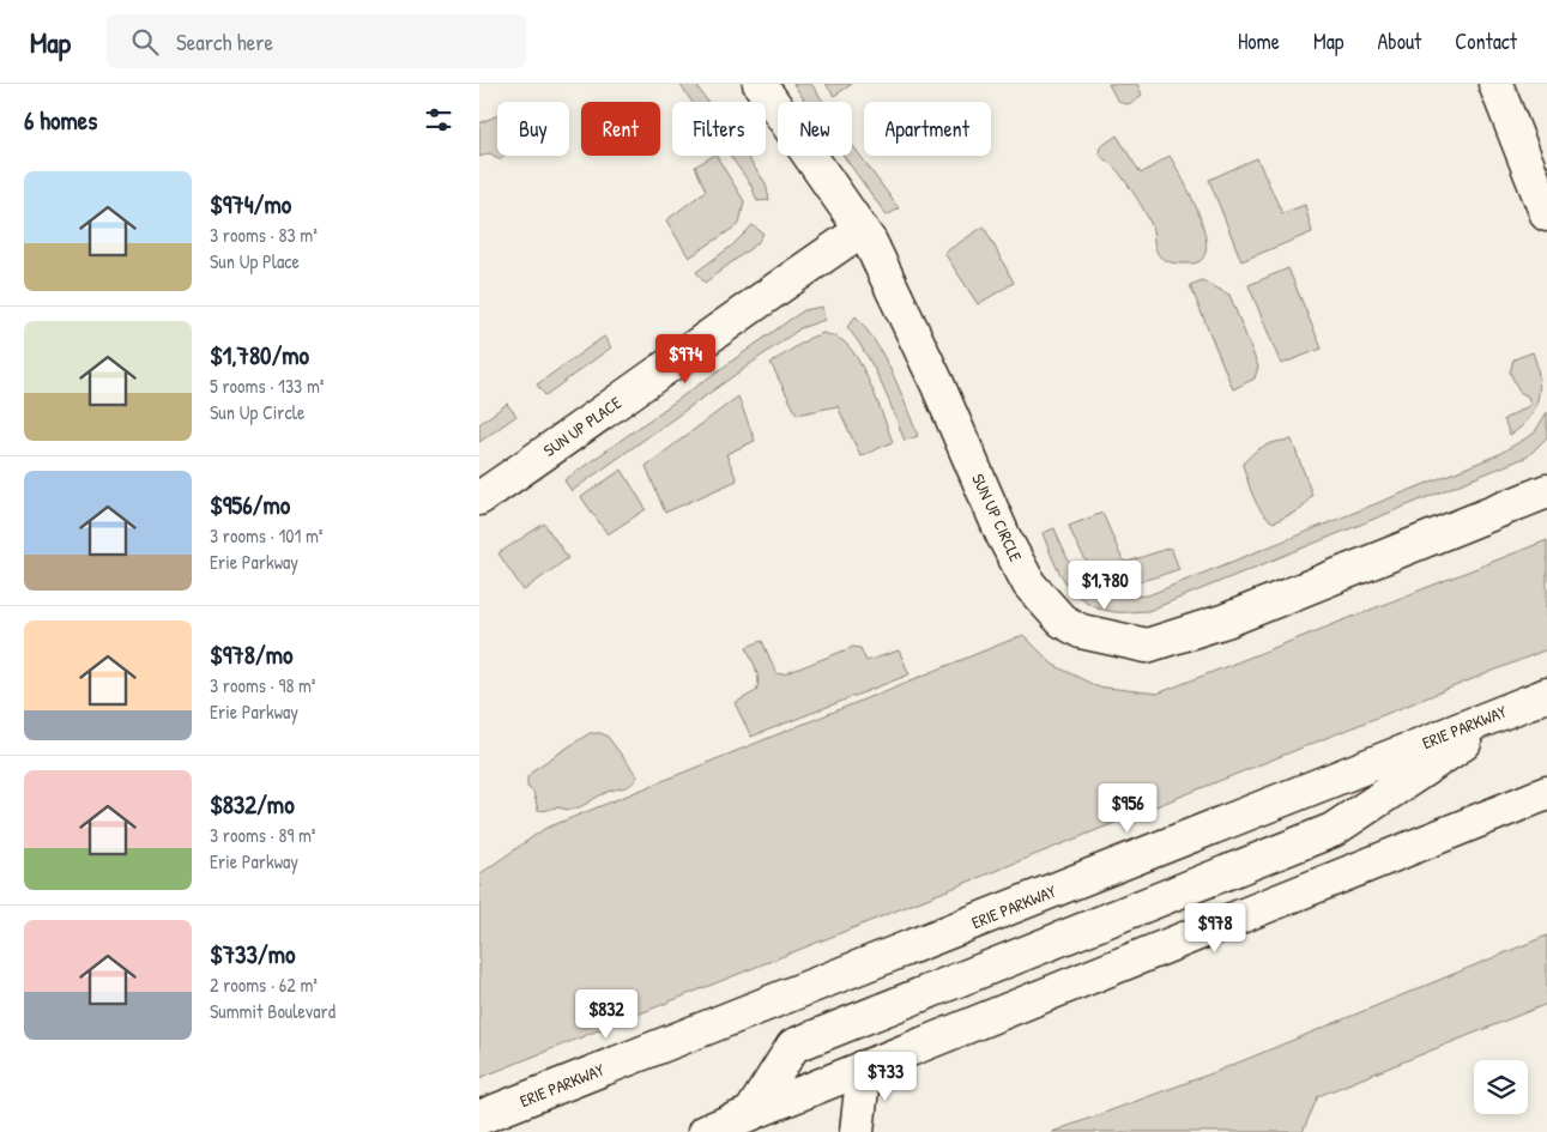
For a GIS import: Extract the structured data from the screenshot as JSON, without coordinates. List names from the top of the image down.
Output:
{
  "streets": {
    "main road": ["SUN UP PLACE", "SUN UP CIRCLE", "ERIE PARKWAY"]
  },
  "crossings": [
    ["SUN UP PLACE", "SUN UP CIRCLE"]
  ],
  "page": {
    "header": "Map",
    "search": "Search here",
    "nav": [
      "Home",
      "Map",
      "About",
      "Contact"
    ],
    "heading": "6 homes",
    "chip": [
      "Buy",
      "Rent",
      "Filters",
      "New",
      "Apartment"
    ],
    "list": [
      {
        "name": "$974/mo",
        "note": "3 rooms · 83 m² · Sun Up Place"
      },
      {
        "name": "$1,780/mo",
        "note": "5 rooms · 133 m² · Sun Up Circle"
      },
      {
        "name": "$956/mo",
        "note": "3 rooms · 101 m² · Erie Parkway"
      },
      {
        "name": "$978/mo",
        "note": "3 rooms · 98 m² · Erie Parkway"
      },
      {
        "name": "$832/mo",
        "note": "3 rooms · 89 m² · Erie Parkway"
      },
      {
        "name": "$733/mo",
        "note": "2 rooms · 62 m² · Summit Boulevard"
      }
    ],
    "price": [
      "$974",
      "$1,780",
      "$956",
      "$978",
      "$832",
      "$733"
    ]
  }
}
